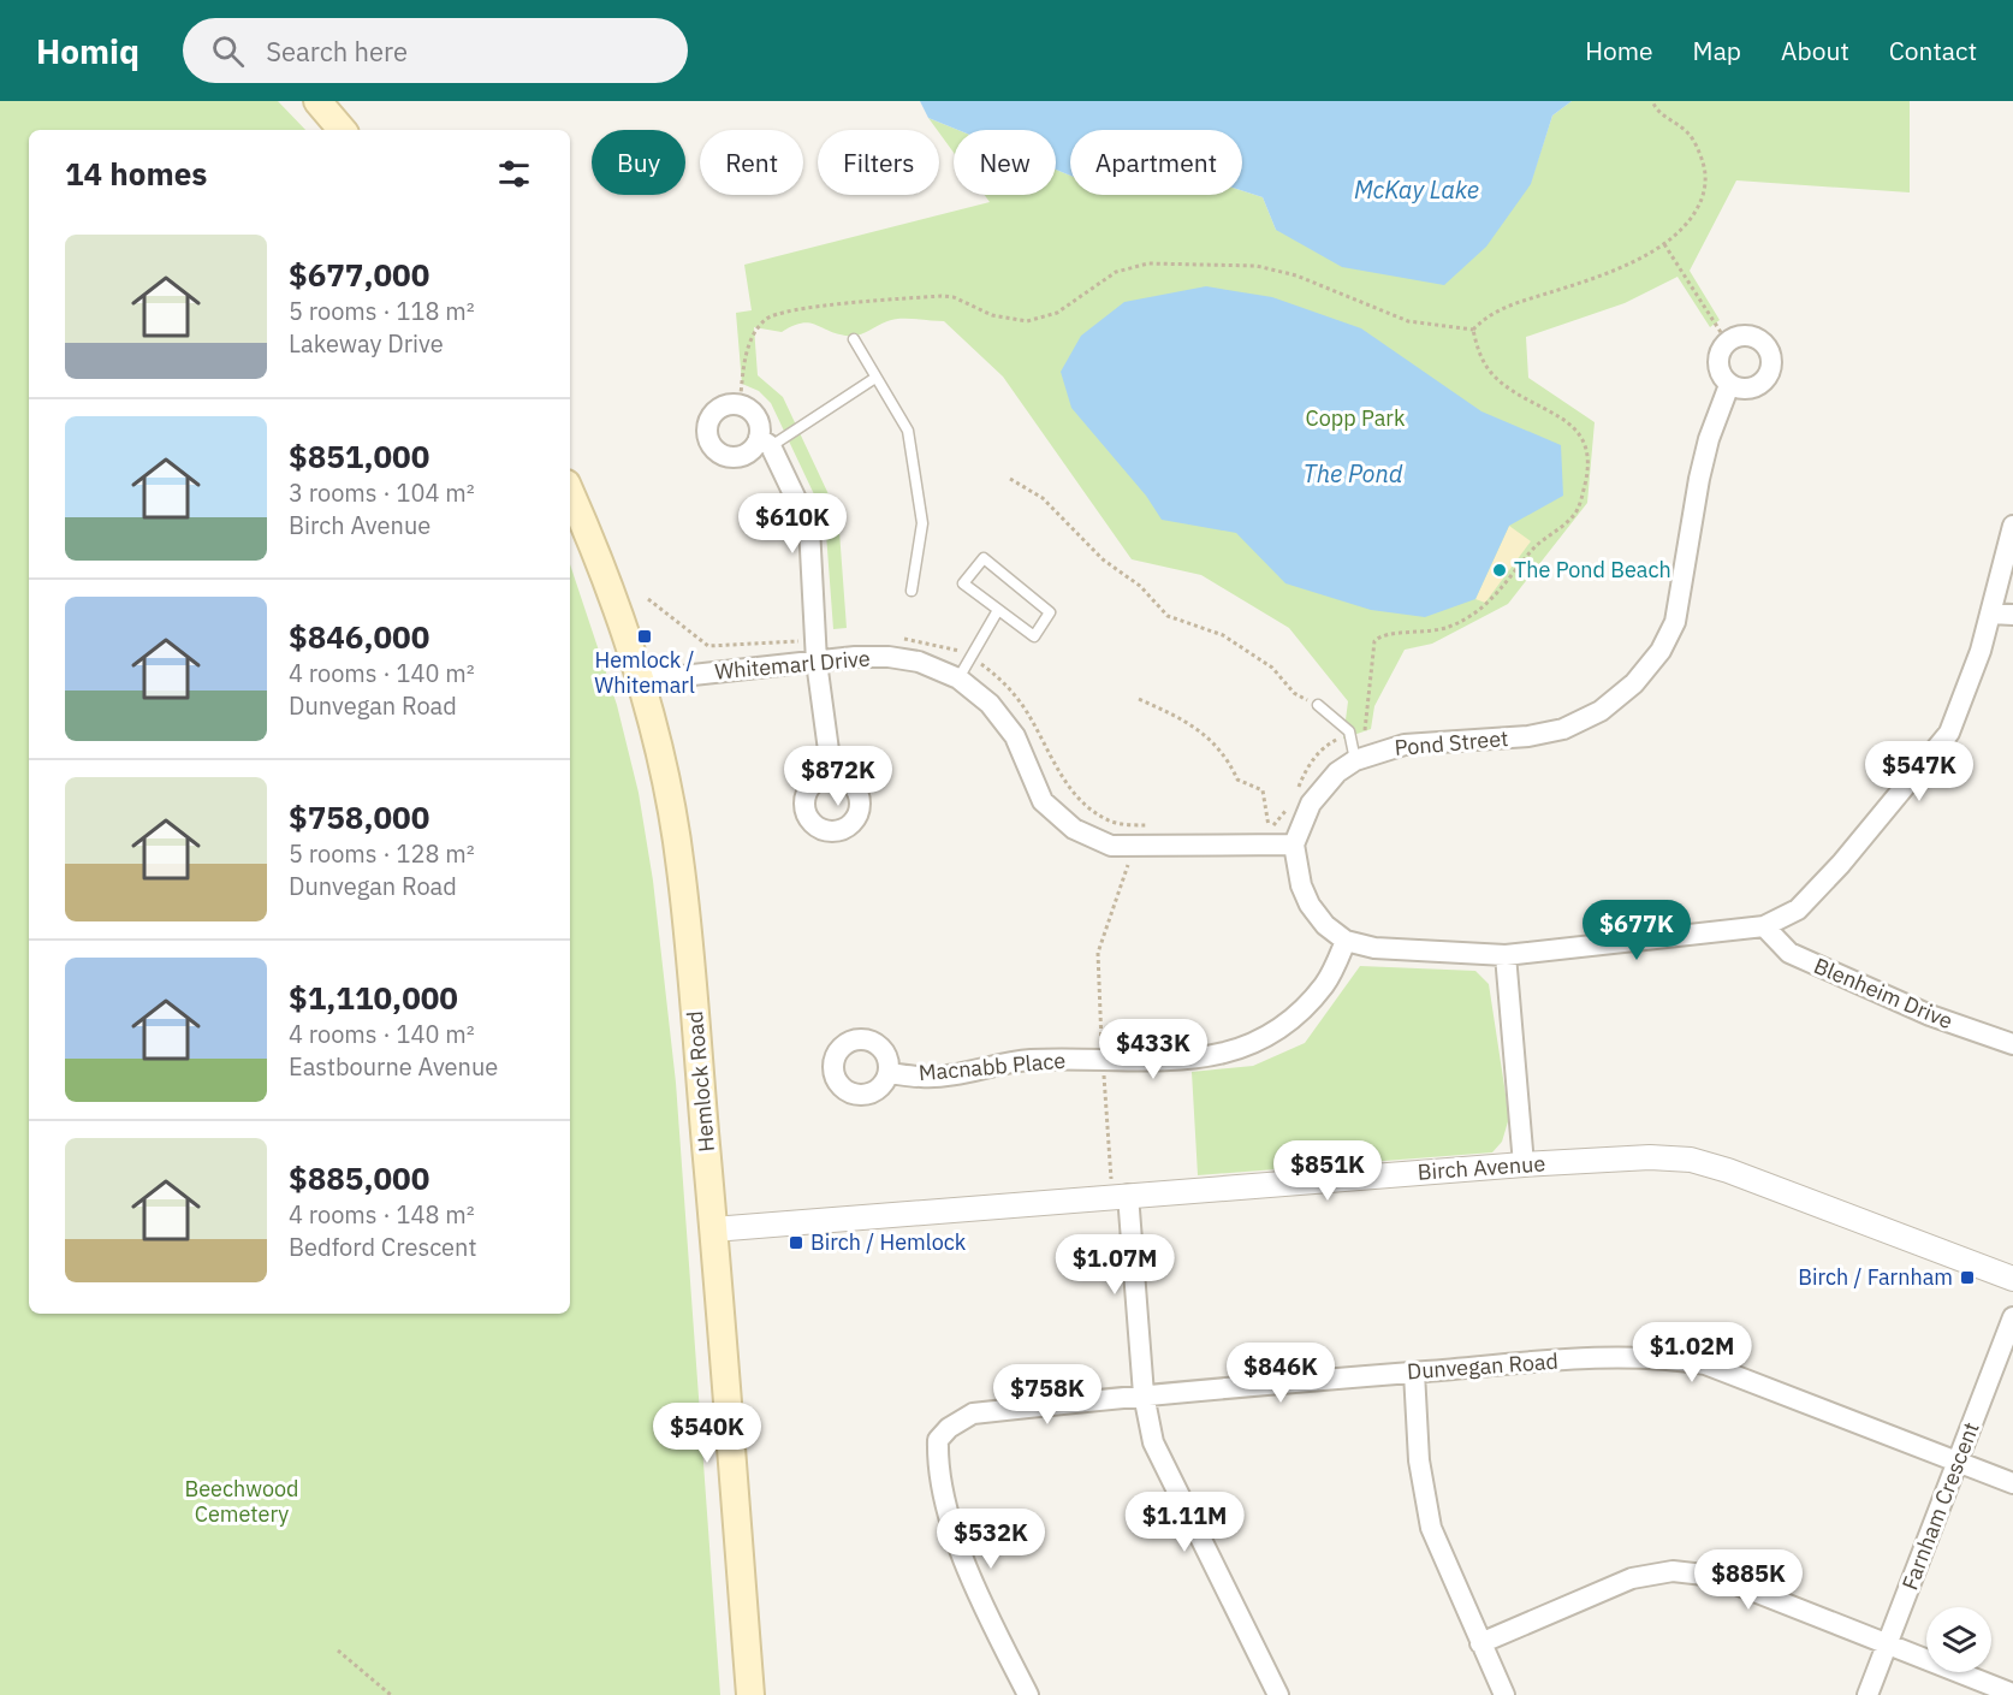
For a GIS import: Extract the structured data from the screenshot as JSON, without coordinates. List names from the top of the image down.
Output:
{
  "streets": {
    "main road": ["Hemlock Road"],
    "street": [
      "Whitemarl Drive",
      "Pond Street",
      "Blenheim Drive",
      "Macnabb Place",
      "Birch Avenue",
      "Dunvegan Road",
      "Farnham Crescent"
    ]
  },
  "crossings": [
    ["Whitemarl Drive", "Pond Street"],
    ["Whitemarl Drive", "Hemlock Road"],
    ["Hemlock Road", "Birch Avenue"],
    ["Dunvegan Road", "Farnham Crescent"]
  ],
  "water": ["McKay Lake", "The Pond"],
  "parks": ["Copp Park", "Beechwood Cemetery"],
  "places": {
    "other": ["The Pond Beach"],
    "transit": ["Hemlock / Whitemarl", "Birch / Hemlock", "Birch / Farnham"]
  },
  "page": {
    "header": "Homiq",
    "search": "Search here",
    "nav": [
      "Home",
      "Map",
      "About",
      "Contact"
    ],
    "chip": [
      "Buy",
      "Rent",
      "Filters",
      "New",
      "Apartment"
    ],
    "heading": "14 homes",
    "list": [
      {
        "name": "$677,000",
        "note": "5 rooms · 118 m² · Lakeway Drive"
      },
      {
        "name": "$851,000",
        "note": "3 rooms · 104 m² · Birch Avenue"
      },
      {
        "name": "$846,000",
        "note": "4 rooms · 140 m² · Dunvegan Road"
      },
      {
        "name": "$758,000",
        "note": "5 rooms · 128 m² · Dunvegan Road"
      },
      {
        "name": "$1,110,000",
        "note": "4 rooms · 140 m² · Eastbourne Avenue"
      },
      {
        "name": "$885,000",
        "note": "4 rooms · 148 m² · Bedford Crescent"
      }
    ],
    "price": [
      "$610K",
      "$547K",
      "$872K",
      "$677K",
      "$433K",
      "$851K",
      "$1.07M",
      "$1.02M",
      "$846K",
      "$758K",
      "$540K",
      "$1.11M",
      "$532K",
      "$885K"
    ]
  }
}
